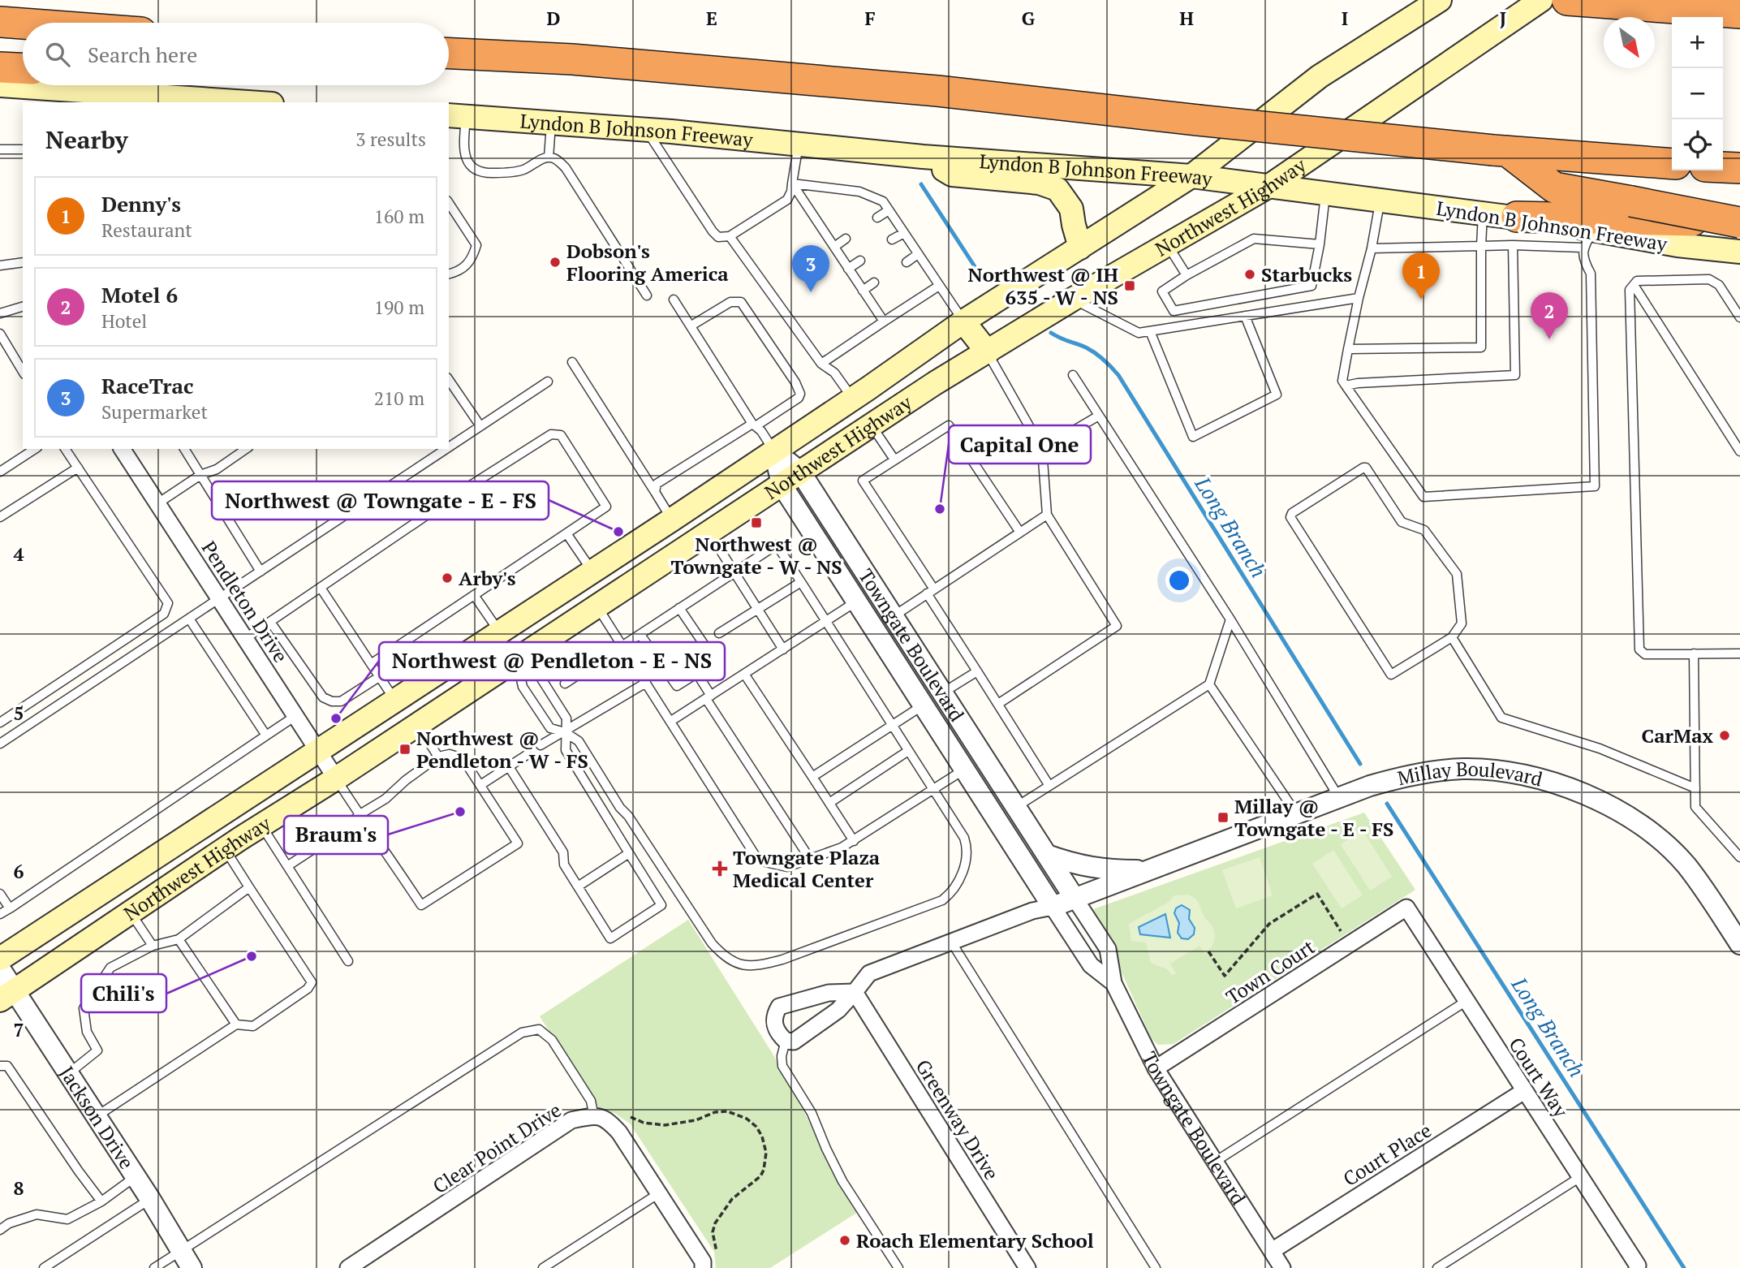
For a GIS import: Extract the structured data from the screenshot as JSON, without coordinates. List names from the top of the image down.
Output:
{
  "streets": {
    "main road": ["Lyndon B Johnson Freeway", "Northwest Highway"],
    "street": [
      "Pendleton Drive",
      "Towngate Boulevard",
      "Millay Boulevard",
      "Town Court",
      "Court Way",
      "Jackson Drive",
      "Greenway Drive",
      "Clear Point Drive",
      "Court Place"
    ]
  },
  "crossings": [
    ["Lyndon B Johnson Freeway", "Northwest Highway"],
    ["Northwest Highway", "Pendleton Drive"],
    ["Northwest Highway", "Towngate Boulevard"],
    ["Northwest Highway", "Jackson Drive"],
    ["Towngate Boulevard", "Millay Boulevard"],
    ["Towngate Boulevard", "Town Court"],
    ["Towngate Boulevard", "Court Place"],
    ["Town Court", "Court Way"],
    ["Court Way", "Court Place"]
  ],
  "water": ["Long Branch"],
  "places": {
    "other": [
      "Dobson's Flooring America",
      "Starbucks",
      "Capital One",
      "Northwest @ Towngate - E - FS",
      "Arby's",
      "Northwest @ Pendleton - E - NS",
      "CarMax",
      "Braum's",
      "Chili's",
      "Roach Elementary School"
    ],
    "transit": [
      "Northwest @ IH 635 - W - NS",
      "Northwest @ Towngate - W - NS",
      "Northwest @ Pendleton - W - FS",
      "Millay @ Towngate - E - FS"
    ],
    "health": ["Towngate Plaza Medical Center"]
  },
  "north": "bottom right",
  "page": {
    "map_buttons": ["+", "−"],
    "search": "Search here",
    "heading": ["Nearby", "3 results"],
    "list": [
      {
        "mark": "1",
        "name": "Denny's",
        "note": "Restaurant",
        "value": "160 m"
      },
      {
        "mark": "2",
        "name": "Motel 6",
        "note": "Hotel",
        "value": "190 m"
      },
      {
        "mark": "3",
        "name": "RaceTrac",
        "note": "Supermarket",
        "value": "210 m"
      }
    ],
    "pins": ["3", "1", "2"]
  },
  "grid": {
    "columns": [
      "D",
      "E",
      "F",
      "G",
      "H",
      "I",
      "J"
    ],
    "rows": [
      "4",
      "5",
      "6",
      "7",
      "8"
    ]
  }
}
